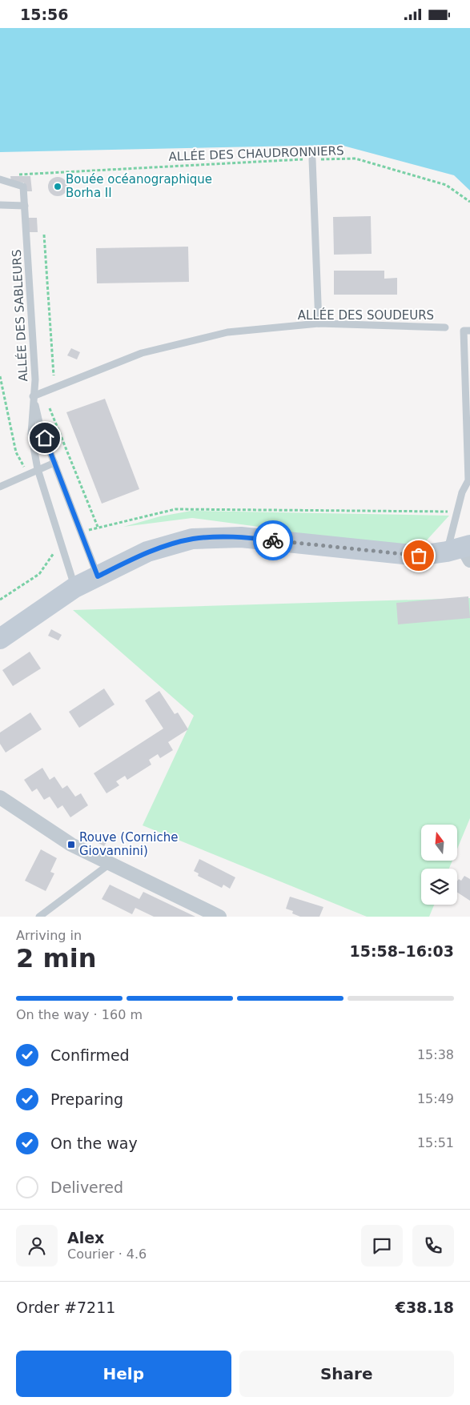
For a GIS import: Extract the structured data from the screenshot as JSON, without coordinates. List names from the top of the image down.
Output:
{
  "streets": {
    "lane": ["ALLÉE DES SABLEURS", "ALLÉE DES SOUDEURS"],
    "path": ["ALLÉE DES CHAUDRONNIERS"]
  },
  "crossings": [
    ["ALLÉE DES SABLEURS", "ALLÉE DES SOUDEURS"]
  ],
  "places": {
    "other": ["Bouée océanographique Borha II"],
    "transit": ["Rouve (Corniche Giovannini)"]
  },
  "north": "top",
  "page": {
    "status": "15:56",
    "heading": ["2 min", "Arriving in", "15:58–16:03"],
    "panel": [
      "Alex",
      "Courier · 4.6",
      "Order #7211",
      "€38.18"
    ],
    "bar": "On the way · 160 m",
    "list": [
      ["Confirmed", "15:38"],
      ["Preparing", "15:49"],
      ["On the way", "15:51"],
      "Delivered"
    ],
    "buttons": ["Help", "Share"]
  }
}
